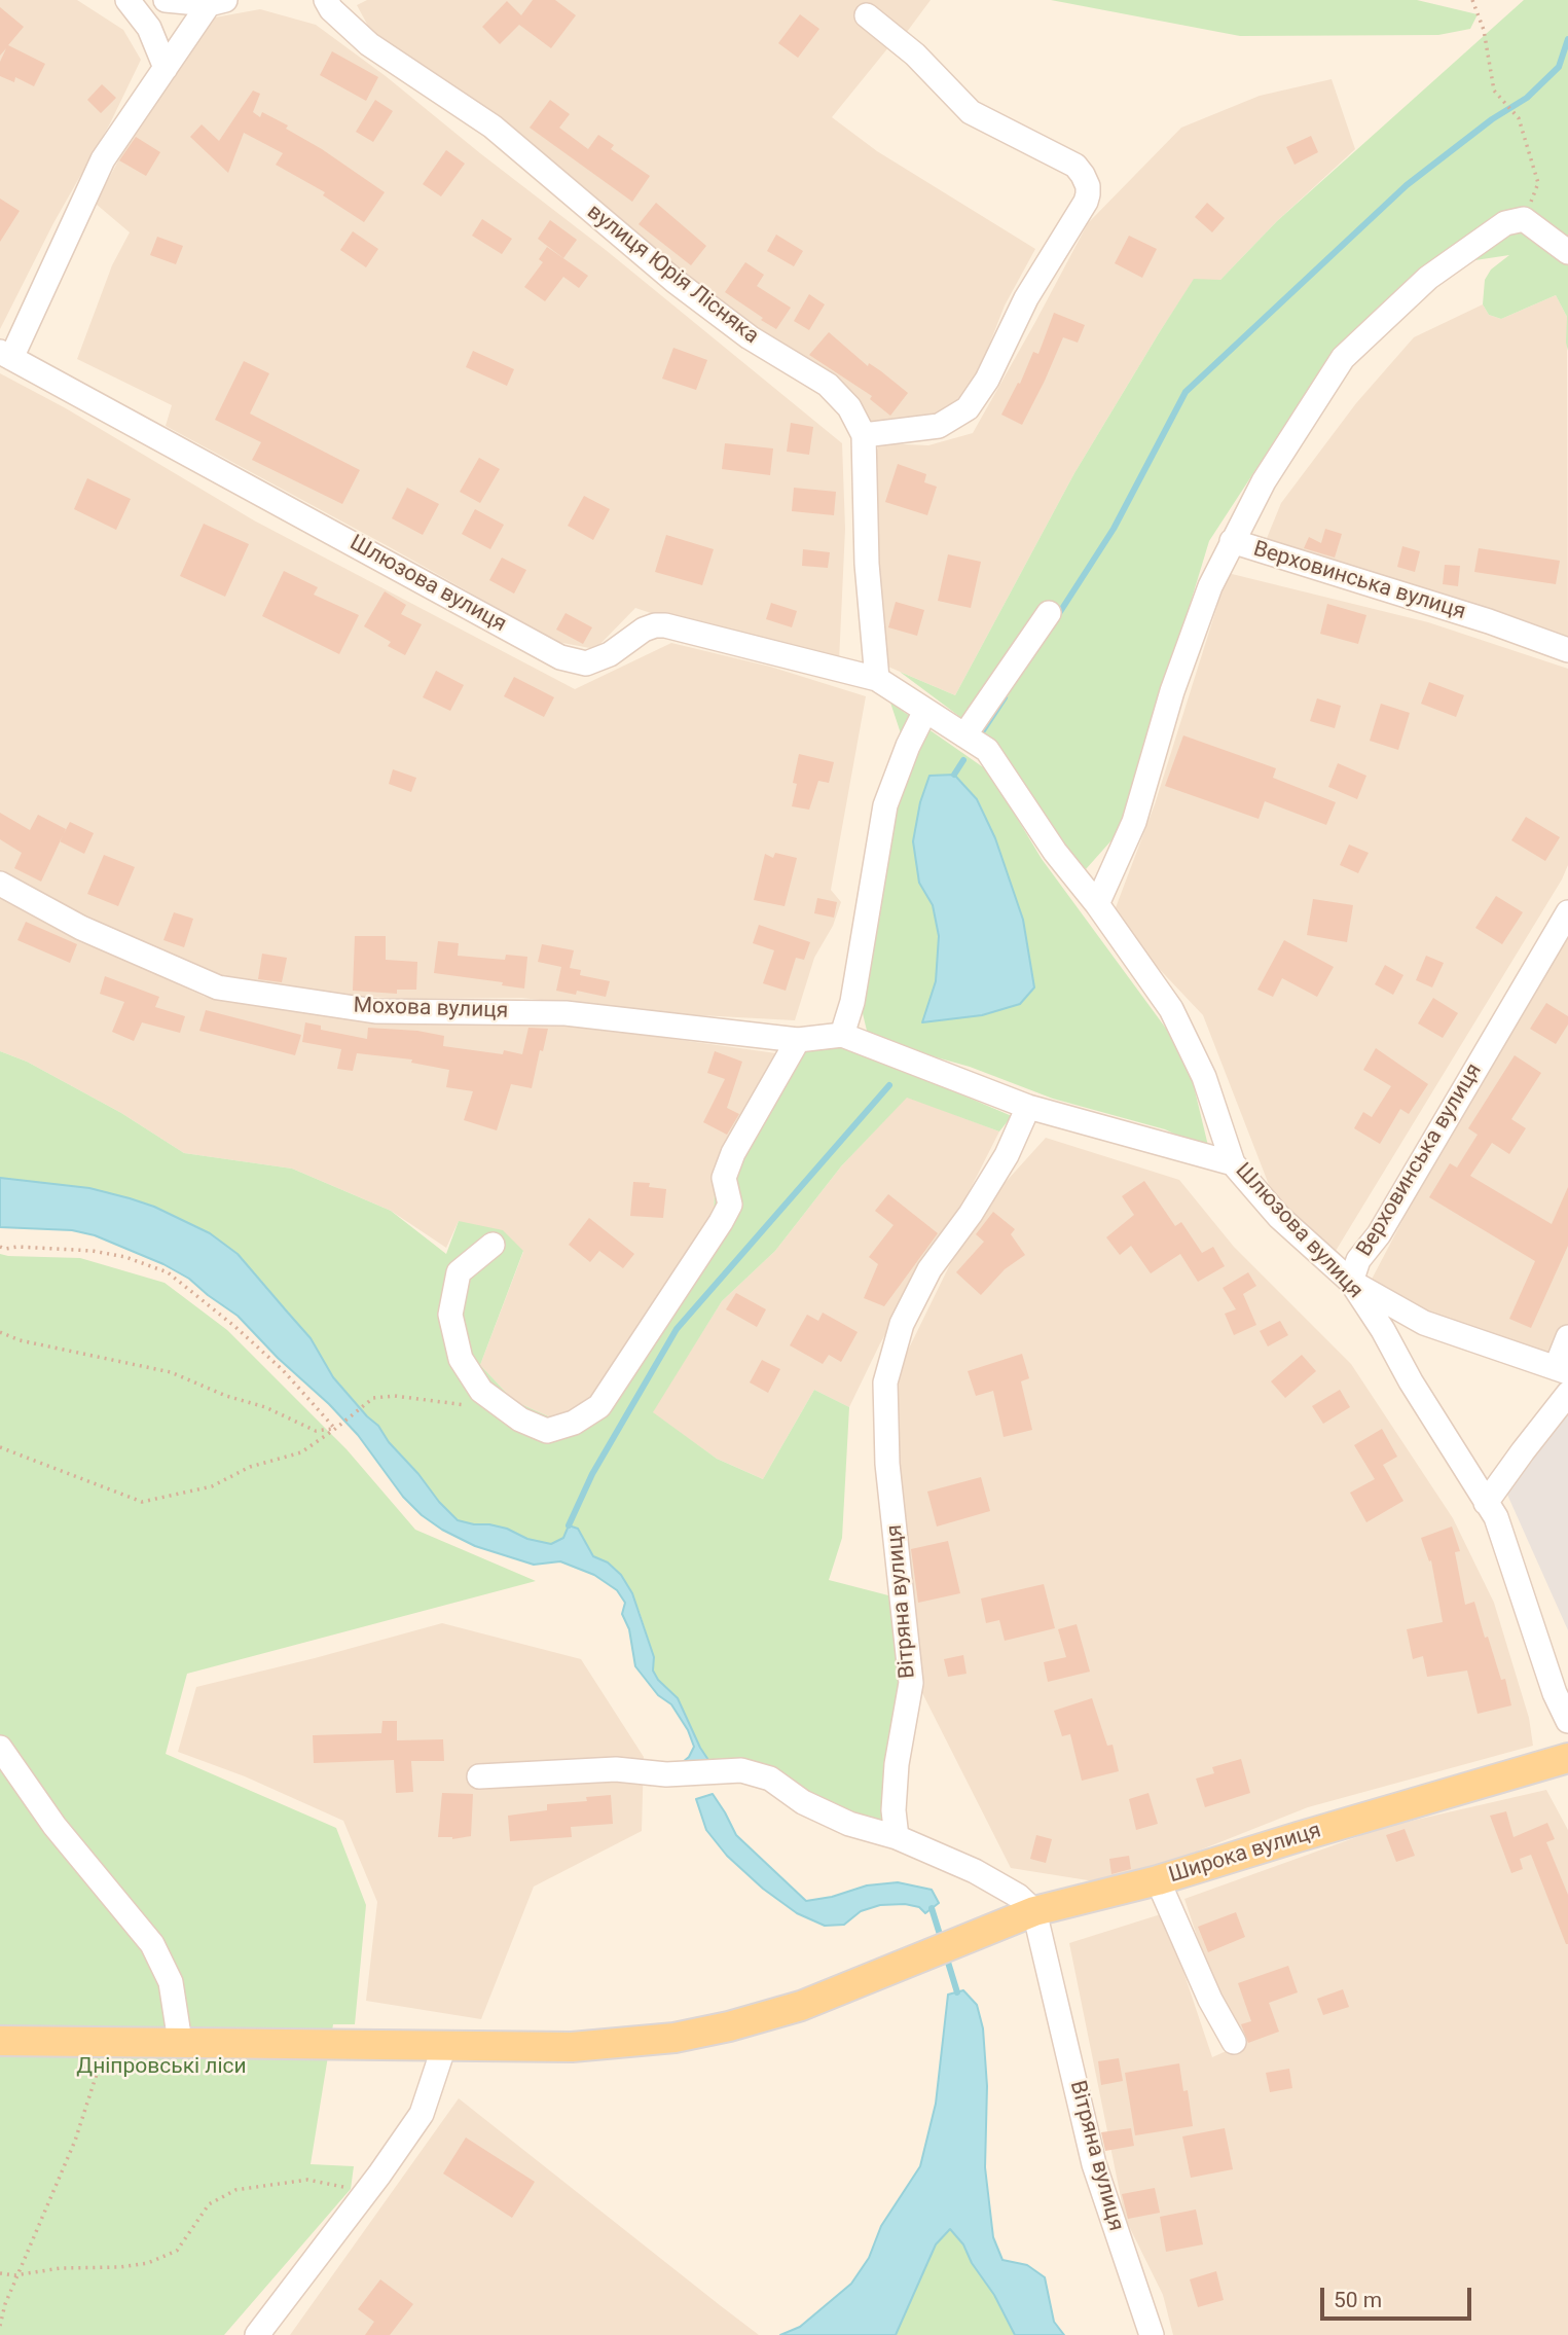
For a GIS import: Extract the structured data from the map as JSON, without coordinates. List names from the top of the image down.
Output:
{
  "streets": {
    "main road": ["Широка вулиця"],
    "street": [
      "вулиця Юрія Лісняка",
      "Верховинська вулиця",
      "Шлюзова вулиця",
      "Мохова вулиця",
      "Вітряна вулиця"
    ]
  },
  "crossings": [
    ["Верховинська вулиця", "Шлюзова вулиця"],
    ["Вітряна вулиця", "Широка вулиця"]
  ],
  "parks": ["Дніпровські ліси"],
  "scale_bar": "50 m"
}
